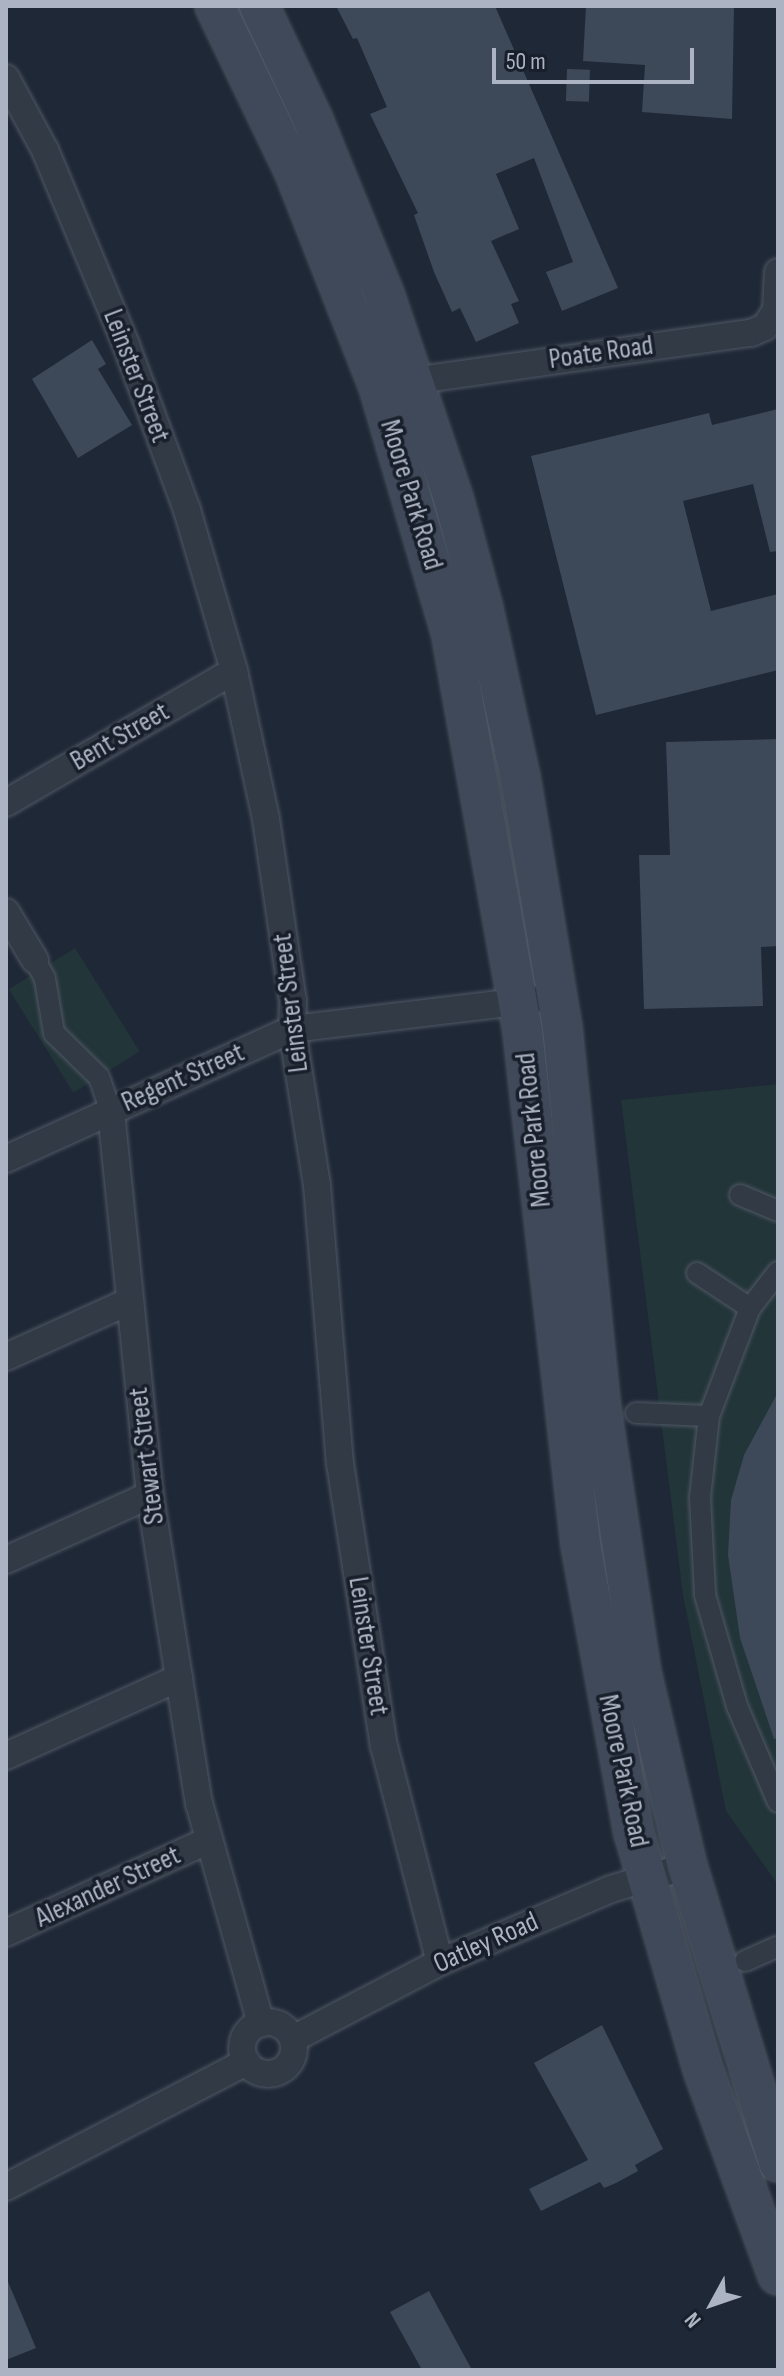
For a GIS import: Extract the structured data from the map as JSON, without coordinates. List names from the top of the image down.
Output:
{
  "streets": {
    "main road": ["Moore Park Road"],
    "street": [
      "Poate Road",
      "Leinster Street",
      "Bent Street",
      "Regent Street",
      "Stewart Street",
      "Alexander Street",
      "Oatley Road"
    ]
  },
  "crossings": [
    ["Poate Road", "Moore Park Road"],
    ["Leinster Street", "Bent Street"],
    ["Leinster Street", "Regent Street"],
    ["Leinster Street", "Oatley Road"],
    ["Moore Park Road", "Regent Street"],
    ["Moore Park Road", "Oatley Road"],
    ["Regent Street", "Stewart Street"],
    ["Stewart Street", "Alexander Street"],
    ["Stewart Street", "Oatley Road"]
  ],
  "scale_bar": "50 m",
  "north": "bottom left"
}
